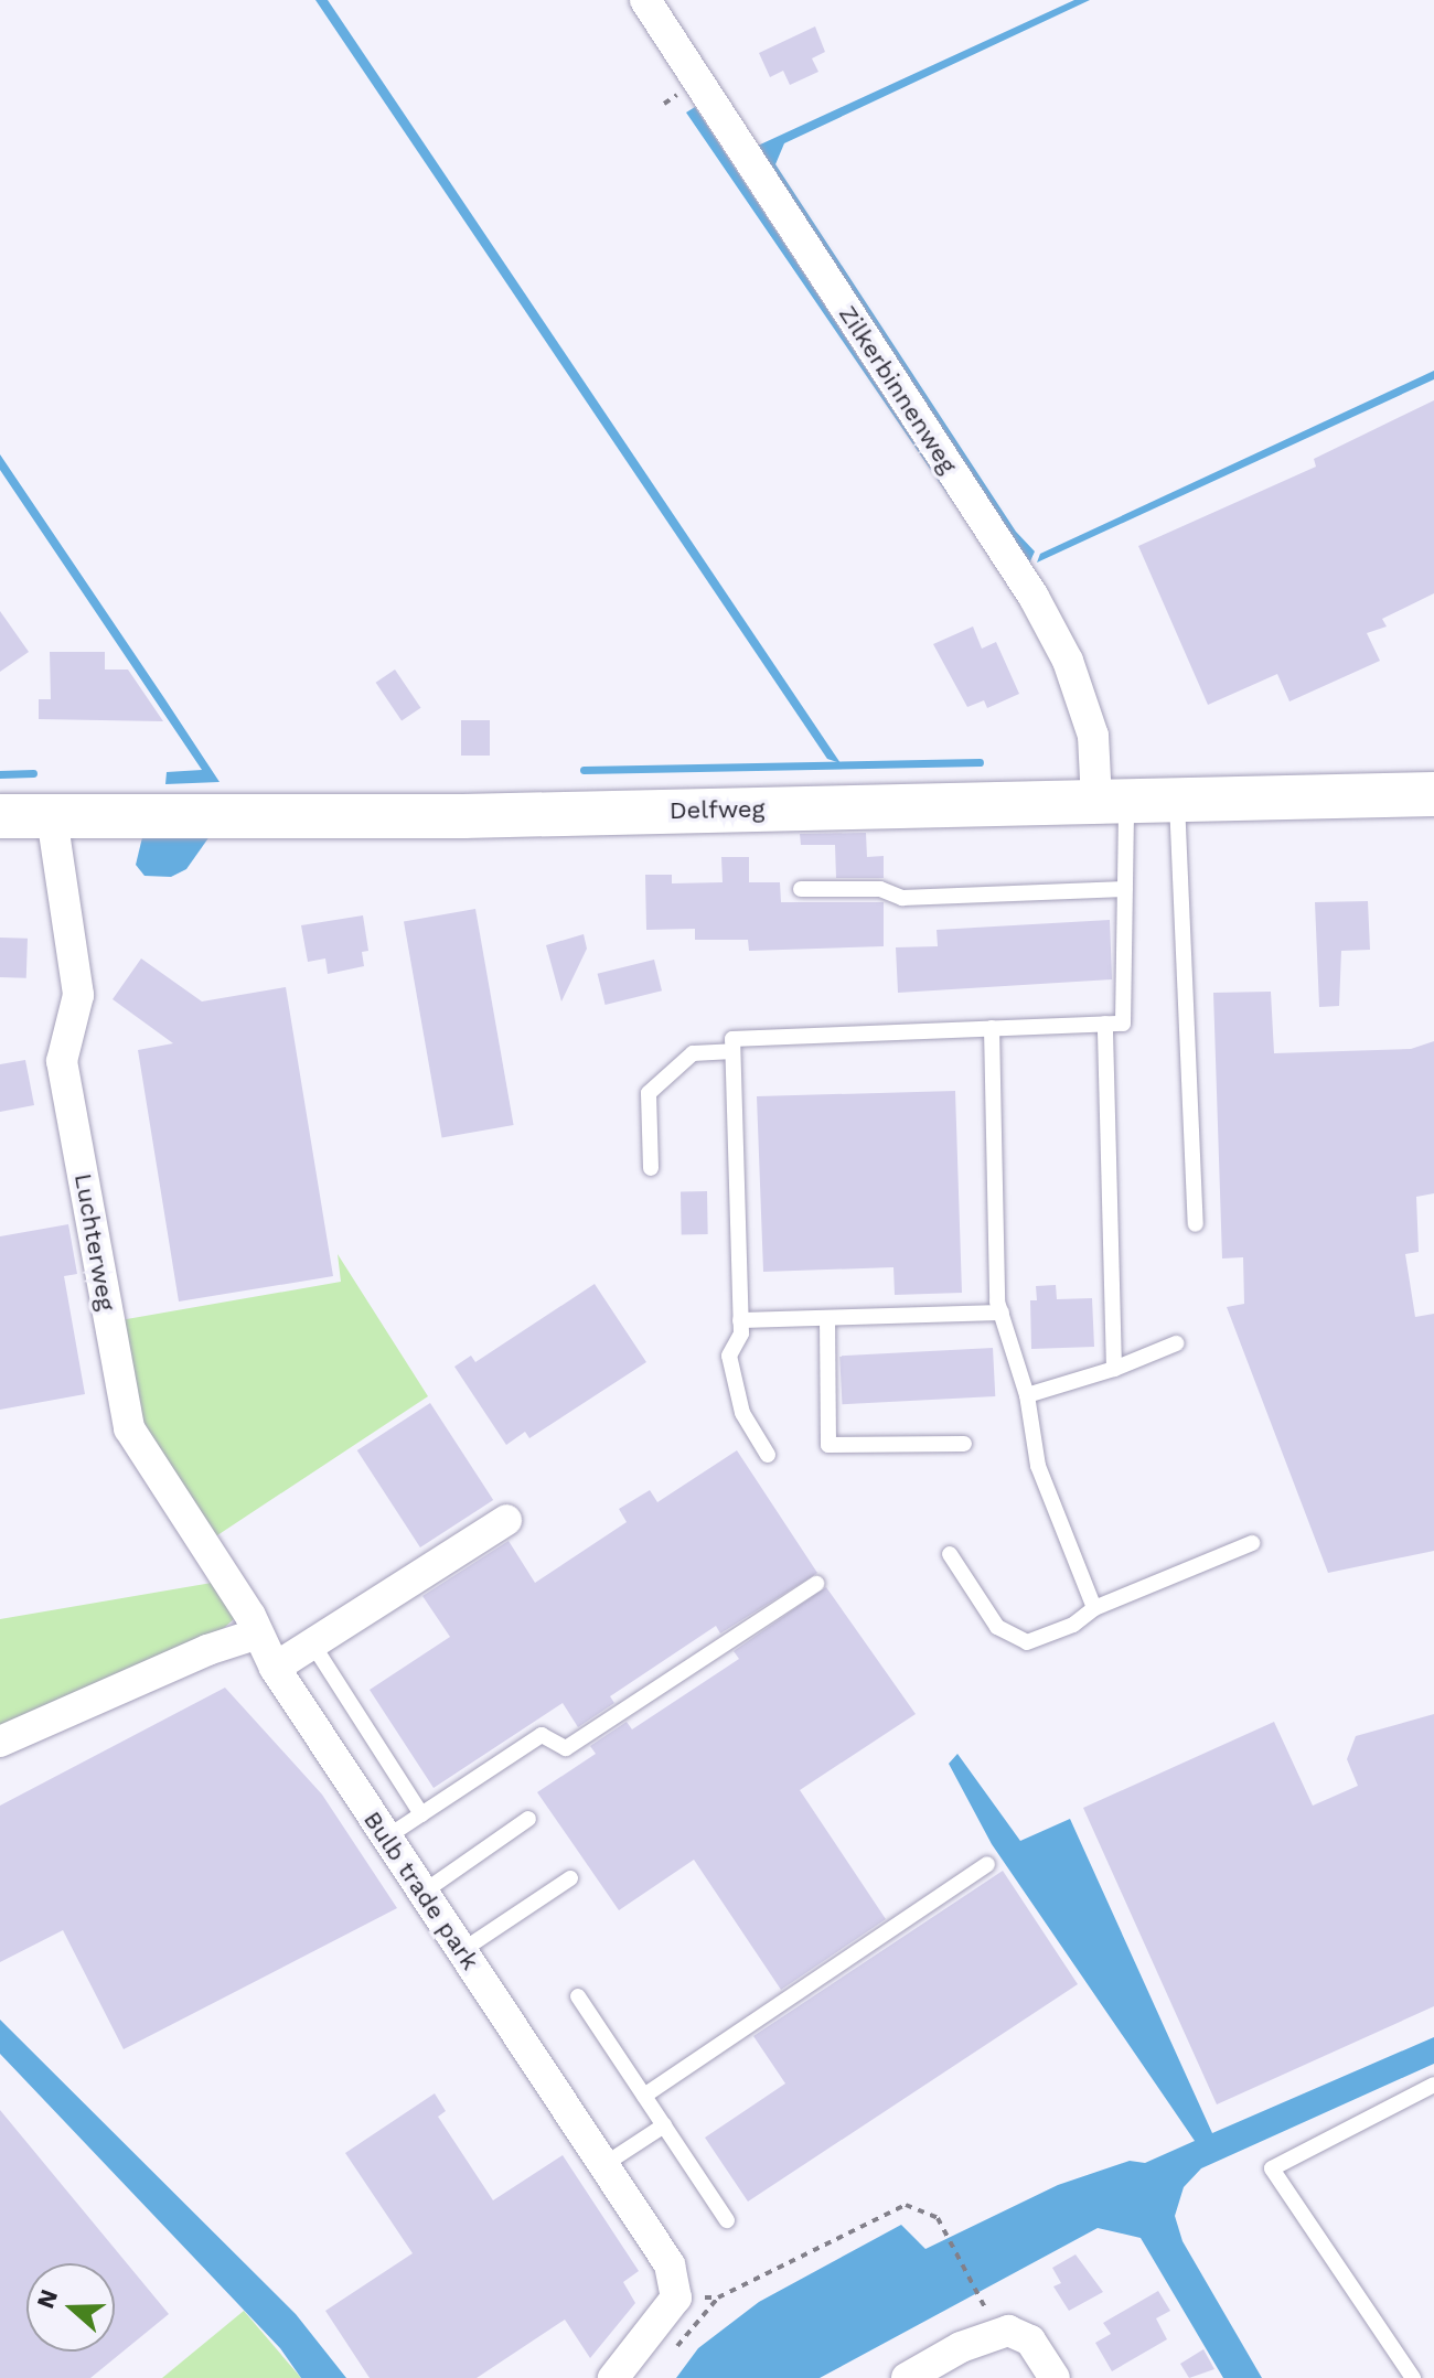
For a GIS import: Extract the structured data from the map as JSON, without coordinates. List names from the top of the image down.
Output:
{
  "streets": {
    "main road": ["Delfweg"],
    "street": ["Zilkerbinnenweg", "Luchterweg", "Bulb trade park"]
  },
  "crossings": [
    ["Zilkerbinnenweg", "Delfweg"],
    ["Delfweg", "Luchterweg"],
    ["Luchterweg", "Bulb trade park"]
  ],
  "north": "left"
}
